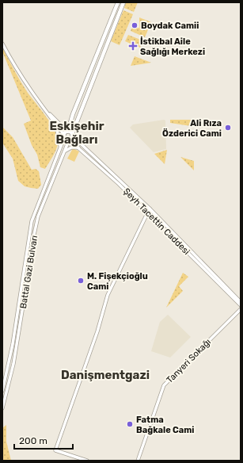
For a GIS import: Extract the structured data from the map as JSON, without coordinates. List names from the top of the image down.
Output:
{
  "streets": {
    "street": ["Şeyh Tacettin Caddesi", "Battal Gazi Bulvarı", "Tanyeri Sokağı"]
  },
  "crossings": [
    ["Şeyh Tacettin Caddesi", "Battal Gazi Bulvarı"]
  ],
  "districts": ["Eskişehir Bağları", "Danişmentgazi"],
  "places": {
    "other": [
      "Boydak Camii",
      "Ali Rıza Özderici Cami",
      "M. Fişekçioğlu Cami",
      "Fatma Bağkale Cami"
    ],
    "health": ["İstikbal Aile Sağlığı Merkezi"]
  },
  "scale_bar": "200 m"
}
